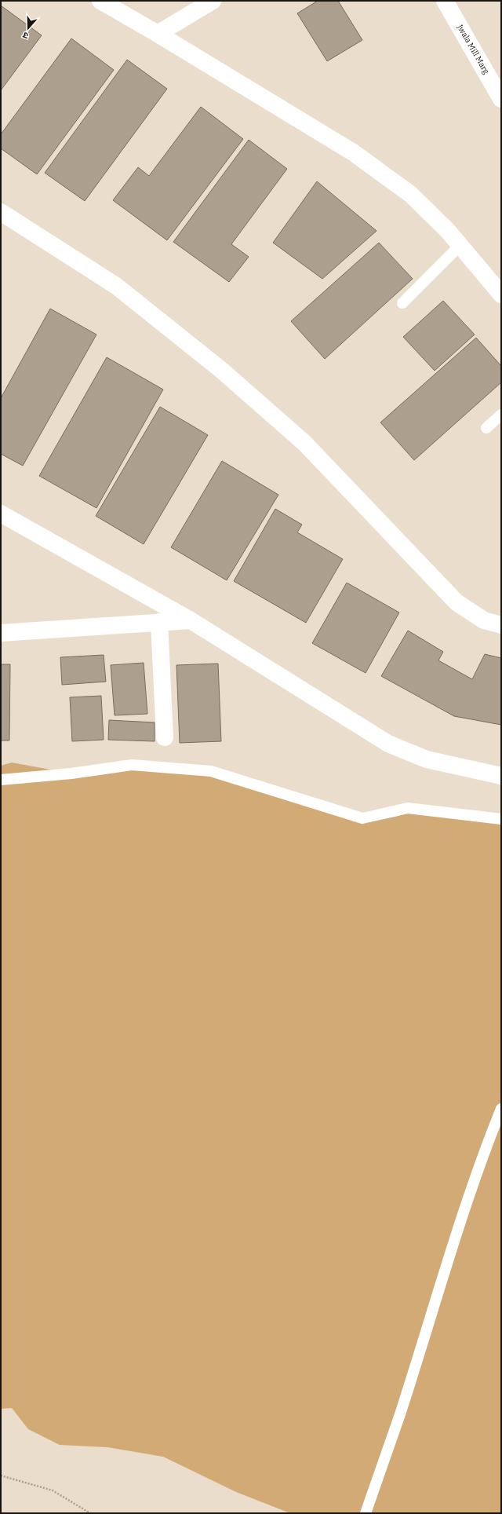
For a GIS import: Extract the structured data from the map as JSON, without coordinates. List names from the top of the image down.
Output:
{
  "streets": {
    "street": ["Jwala Mill Marg"]
  },
  "north": "bottom"
}
